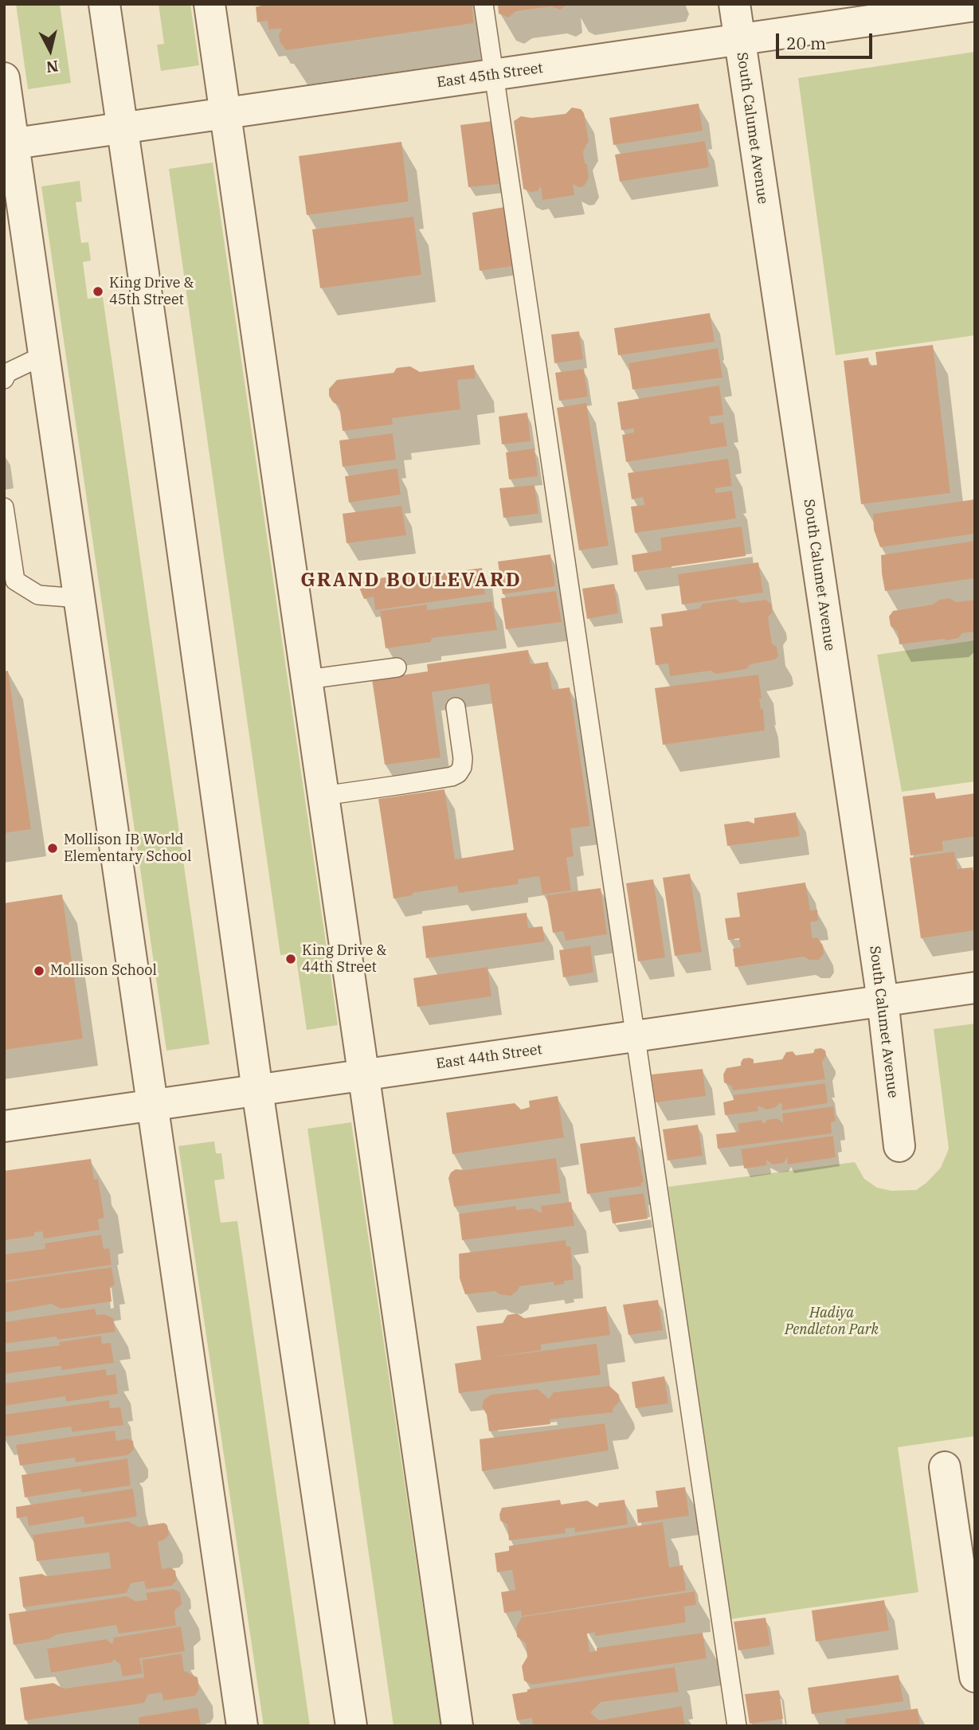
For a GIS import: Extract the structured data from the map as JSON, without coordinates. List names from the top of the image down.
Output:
{
  "streets": {
    "street": ["East 45th Street", "South Calumet Avenue", "East 44th Street"]
  },
  "crossings": [
    ["East 45th Street", "South Calumet Avenue"],
    ["South Calumet Avenue", "East 44th Street"]
  ],
  "districts": ["GRAND BOULEVARD"],
  "parks": ["Hadiya Pendleton Park"],
  "places": [
    "King Drive & 45th Street",
    "Mollison IB World Elementary School",
    "King Drive & 44th Street",
    "Mollison School"
  ],
  "scale_bar": "20 m",
  "north": "bottom"
}
